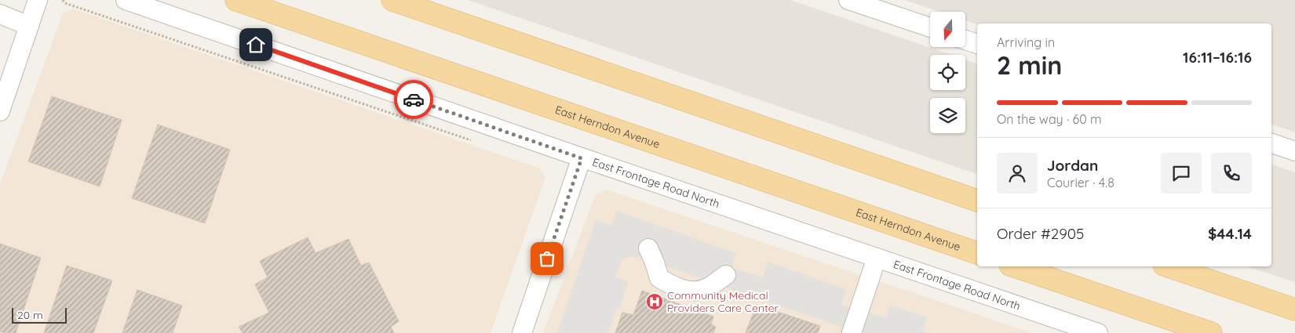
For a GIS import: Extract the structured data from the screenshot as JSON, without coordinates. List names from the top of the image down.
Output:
{
  "streets": {
    "main road": ["East Herndon Avenue"],
    "street": ["East Frontage Road North"]
  },
  "places": {
    "hospital": ["Community Medical Providers Care Center"]
  },
  "scale_bar": "20 m",
  "north": "bottom",
  "page": {
    "heading": ["2 min", "Arriving in", "16:11–16:16"],
    "panel": [
      "Jordan",
      "Courier · 4.8",
      "Order #2905",
      "$44.14"
    ],
    "bar": "On the way · 60 m",
    "scale": "20 m"
  }
}
